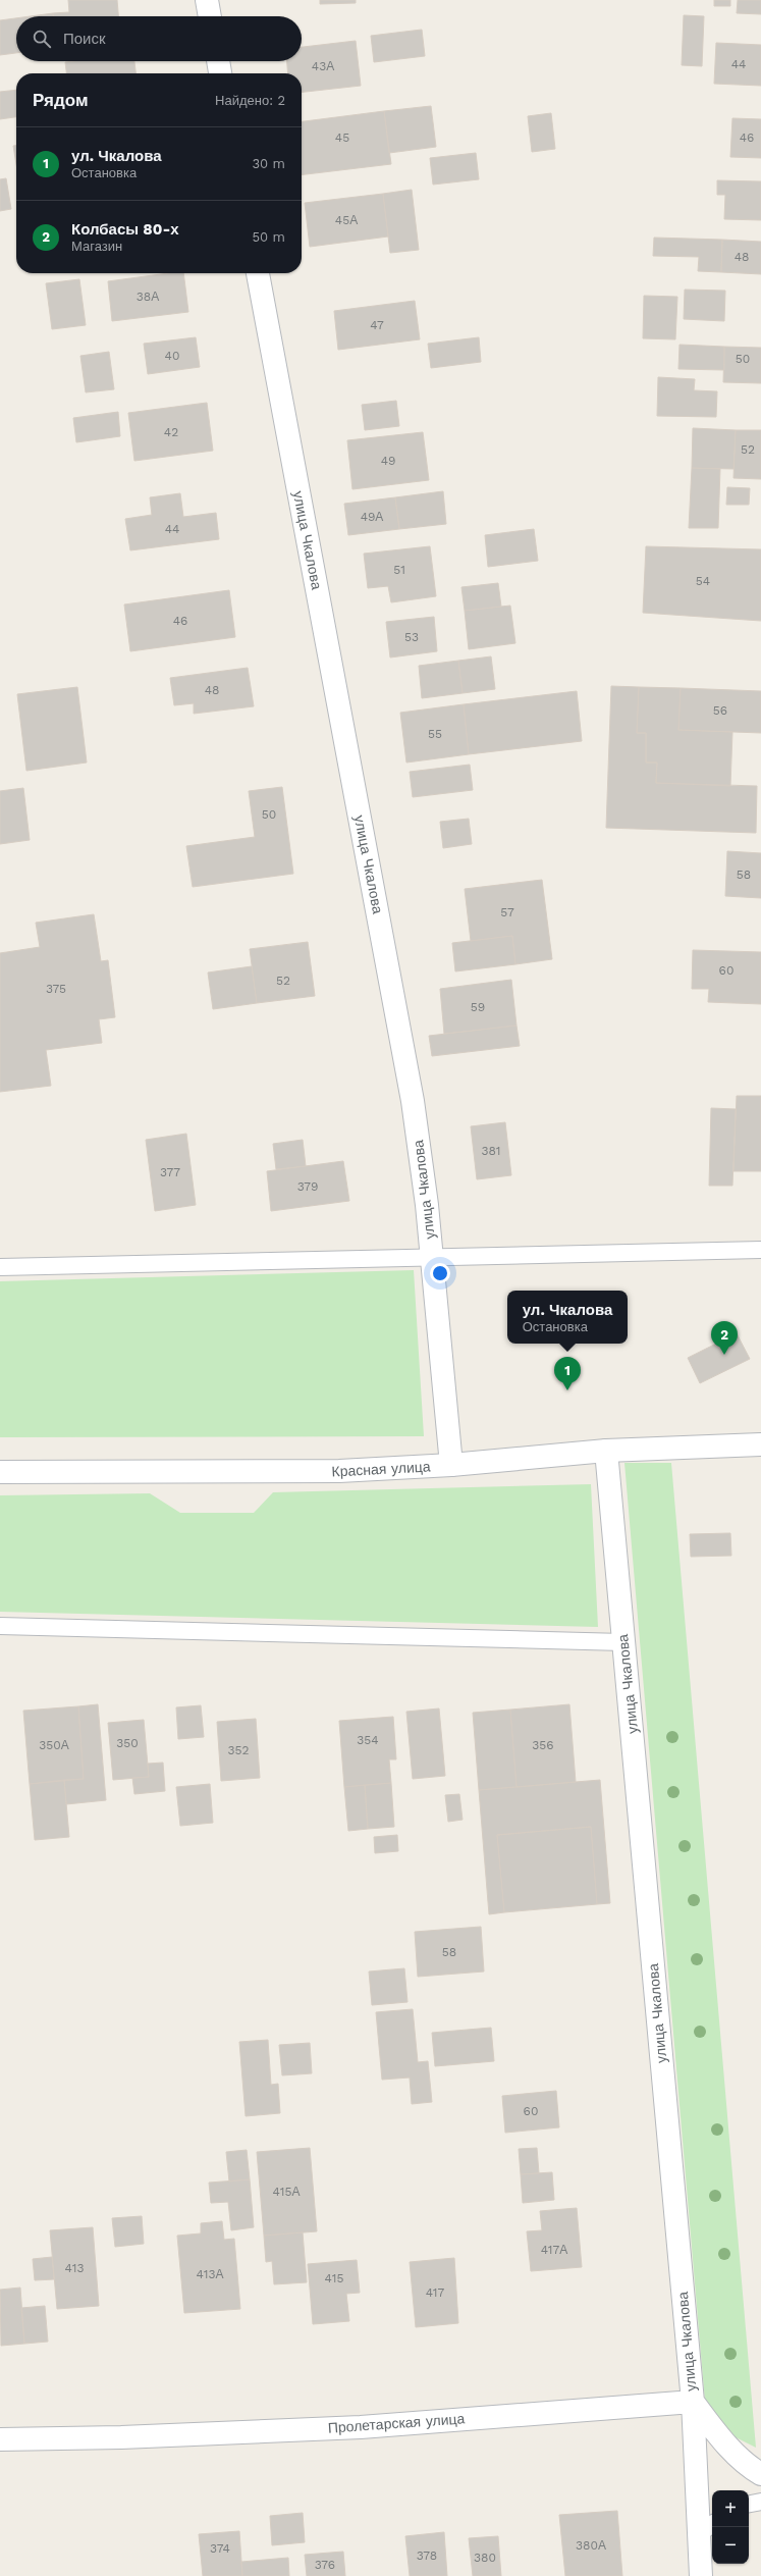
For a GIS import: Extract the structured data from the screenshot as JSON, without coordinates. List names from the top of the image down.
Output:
{
  "streets": {
    "street": ["улица Чкалова", "Красная улица", "Пролетарская улица"]
  },
  "crossings": [
    ["улица Чкалова", "Красная улица"],
    ["улица Чкалова", "Пролетарская улица"]
  ],
  "house_numbers": [
    "44",
    "43А",
    "45",
    "46",
    "45А",
    "48",
    "38А",
    "47",
    "40",
    "50",
    "42",
    "52",
    "49",
    "49А",
    "44",
    "51",
    "54",
    "46",
    "53",
    "48",
    "56",
    "55",
    "50",
    "58",
    "57",
    "60",
    "52",
    "375",
    "59",
    "381",
    "377",
    "379",
    "354",
    "350",
    "350А",
    "356",
    "352",
    "58",
    "60",
    "415А",
    "417А",
    "413",
    "413А",
    "415",
    "417",
    "380А",
    "374",
    "378",
    "380",
    "376"
  ],
  "page": {
    "search": "Поиск",
    "heading": ["Рядом", "Найдено: 2"],
    "list": [
      {
        "mark": "1",
        "name": "ул. Чкалова",
        "note": "Остановка",
        "value": "30 m"
      },
      {
        "mark": "2",
        "name": "Колбасы 80-х",
        "note": "Магазин",
        "value": "50 m"
      }
    ],
    "popup": ["ул. Чкалова", "Остановка"],
    "pins": ["2", "1"],
    "map_buttons": ["+", "−"]
  }
}
